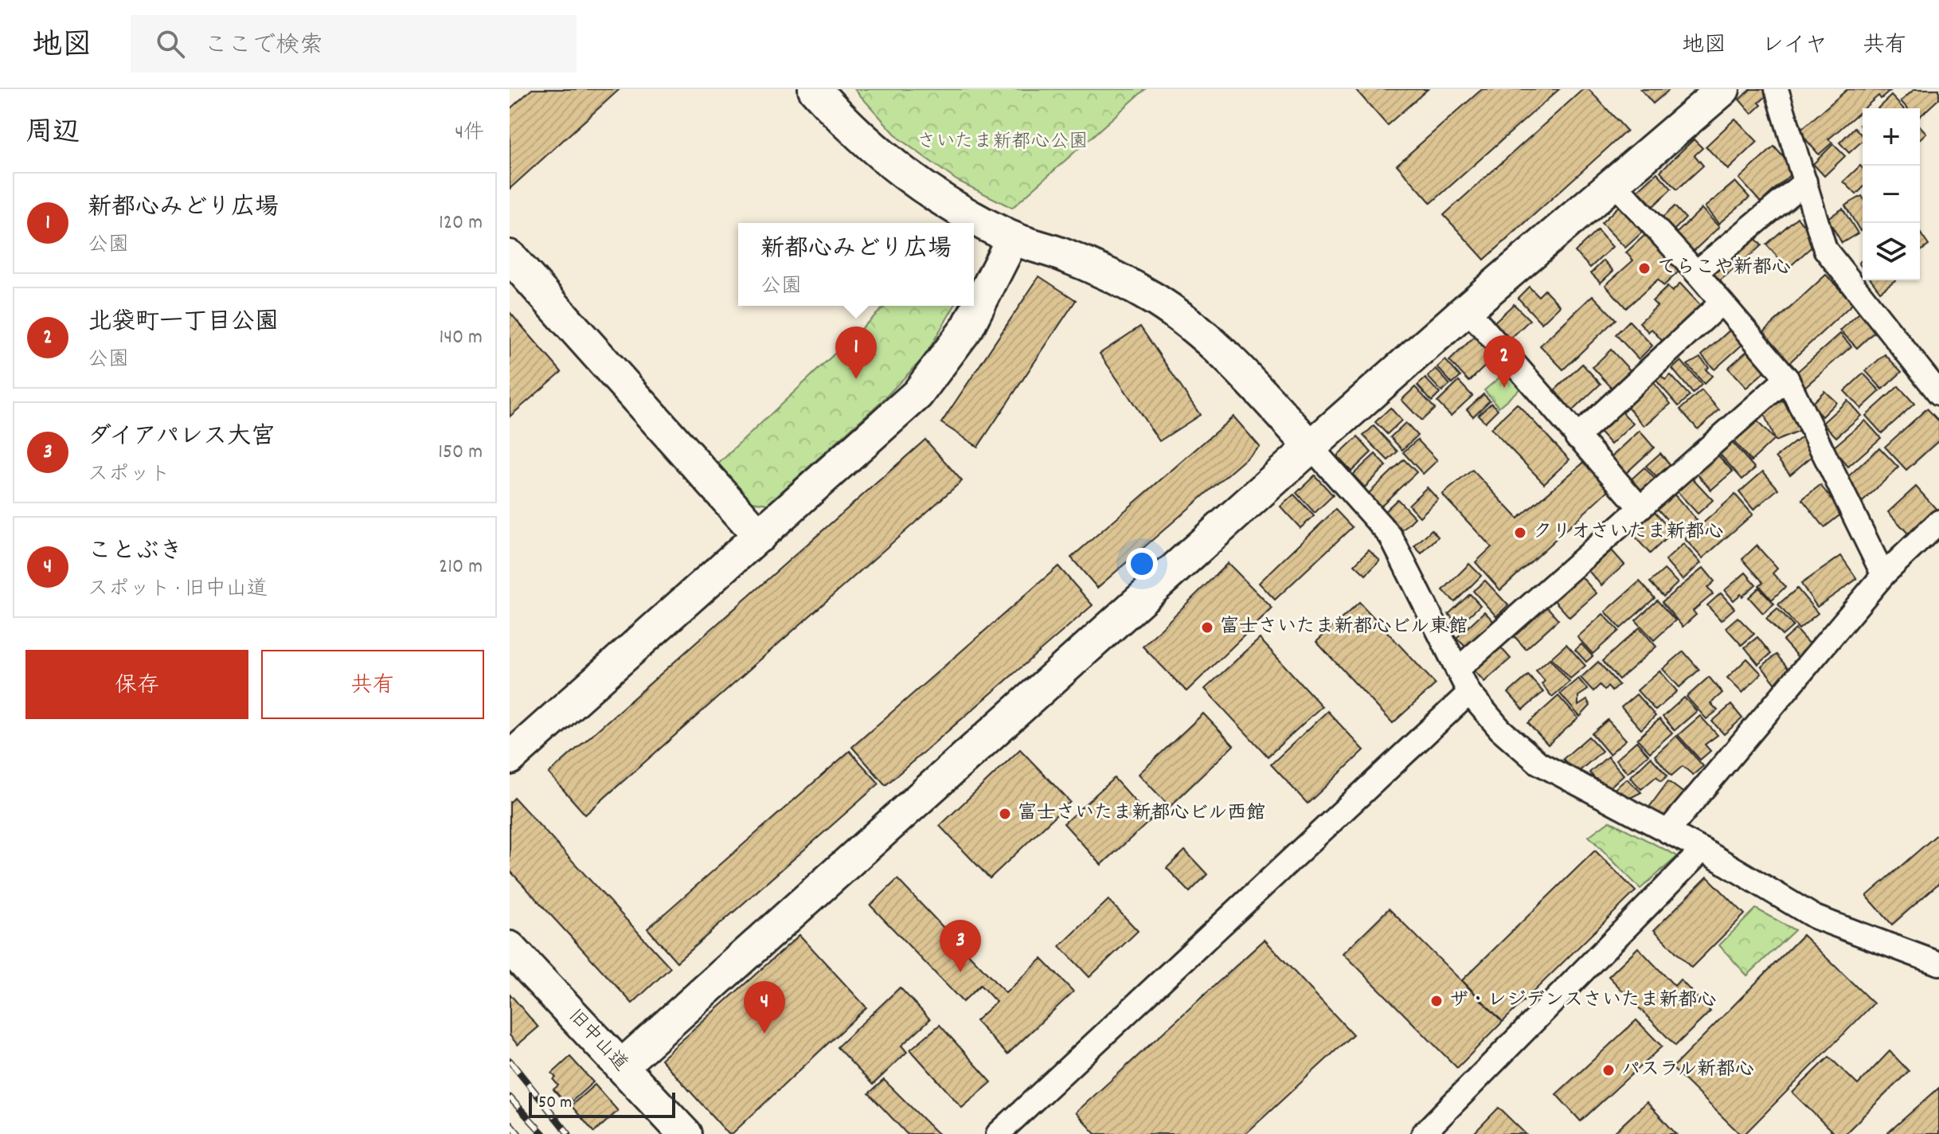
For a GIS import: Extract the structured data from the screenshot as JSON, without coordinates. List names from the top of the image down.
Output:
{
  "streets": {
    "street": ["旧中山道"]
  },
  "parks": ["さいたま新都心公園"],
  "places": [
    "てらこや新都心",
    "クリオさいたま新都心",
    "富士さいたま新都心ビル東館",
    "富士さいたま新都心ビル西館",
    "ザ・レジデンスさいたま新都心",
    "パスラル新都心"
  ],
  "scale_bar": "50 m",
  "page": {
    "header": "地図",
    "search": "ここで検索",
    "nav": ["地図", "レイヤ", "共有"],
    "heading": ["周辺", "4件"],
    "map_buttons": ["+", "−"],
    "list": [
      {
        "mark": "1",
        "name": "新都心みどり広場",
        "note": "公園",
        "value": "120 m"
      },
      {
        "mark": "2",
        "name": "北袋町一丁目公園",
        "note": "公園",
        "value": "140 m"
      },
      {
        "mark": "3",
        "name": "ダイアパレス大宮",
        "note": "スポット",
        "value": "150 m"
      },
      {
        "mark": "4",
        "name": "ことぶき",
        "note": "スポット · 旧中山道",
        "value": "210 m"
      }
    ],
    "popup": ["新都心みどり広場", "公園"],
    "pins": [
      "1",
      "2",
      "3",
      "4"
    ],
    "buttons": ["保存", "共有"],
    "scale": "50 m"
  }
}
